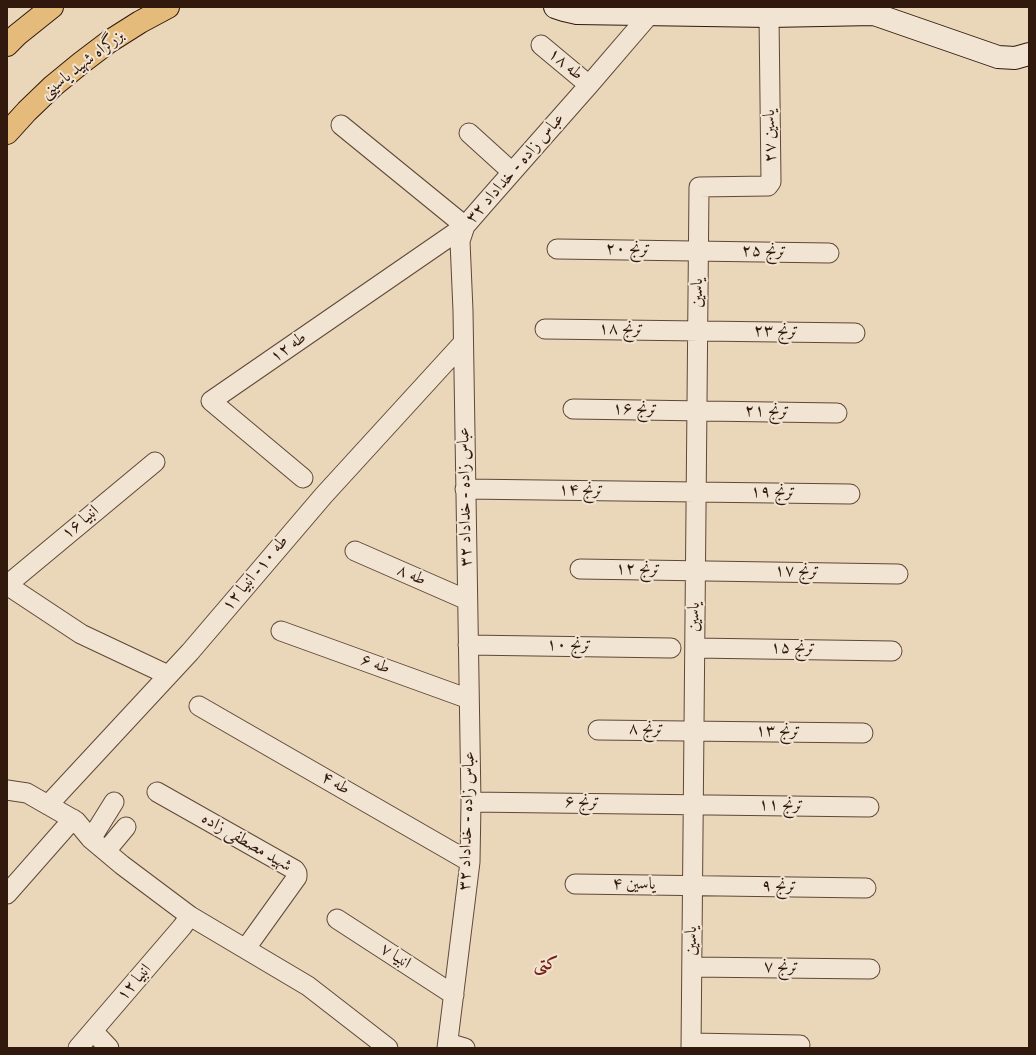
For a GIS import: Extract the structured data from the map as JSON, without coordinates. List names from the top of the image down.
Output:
{
  "streets": {
    "highway": ["بزرگراه شهید یاسینی"],
    "street": [
      "طه ۱۸",
      "یاسین ۲۷",
      "عباس زاده - خداداد ۳۲",
      "ترنج ۲۰",
      "ترنج ۲۵",
      "یاسین",
      "ترنج ۱۸",
      "ترنج ۲۳",
      "طه ۱۲",
      "ترنج ۱۶",
      "ترنج ۲۱",
      "ترنج ۱۴",
      "ترنج ۱۹",
      "انبیا ۱۶",
      "ترنج ۱۲",
      "ترنج ۱۷",
      "طه ۱۰- انبیا ۱۲",
      "طه ۸",
      "ترنج ۱۰",
      "ترنج ۱۵",
      "طه ۶",
      "ترنج ۸",
      "ترنج ۱۳",
      "طه ۴",
      "ترنج ۶",
      "ترنج ۱۱",
      "شهید مصطفی زاده",
      "یاسین ۴",
      "ترنج ۹",
      "انبیا ۷",
      "ترنج ۷",
      "انبیا ۱۲"
    ]
  },
  "crossings": [
    ["طه ۱۸", "عباس زاده - خداداد ۳۲"],
    ["یاسین ۲۷", "یاسین"],
    ["عباس زاده - خداداد ۳۲", "طه ۱۲"],
    ["عباس زاده - خداداد ۳۲", "ترنج ۱۴"],
    ["عباس زاده - خداداد ۳۲", "طه ۱۰- انبیا ۱۲"],
    ["عباس زاده - خداداد ۳۲", "طه ۸"],
    ["عباس زاده - خداداد ۳۲", "ترنج ۱۰"],
    ["عباس زاده - خداداد ۳۲", "طه ۶"],
    ["عباس زاده - خداداد ۳۲", "طه ۴"],
    ["عباس زاده - خداداد ۳۲", "ترنج ۶"],
    ["عباس زاده - خداداد ۳۲", "انبیا ۷"],
    ["ترنج ۲۰", "ترنج ۲۵"],
    ["ترنج ۲۰", "یاسین"],
    ["ترنج ۲۵", "یاسین"],
    ["یاسین", "ترنج ۱۸"],
    ["یاسین", "ترنج ۲۳"],
    ["یاسین", "ترنج ۱۶"],
    ["یاسین", "ترنج ۲۱"],
    ["یاسین", "ترنج ۱۴"],
    ["یاسین", "ترنج ۱۹"],
    ["یاسین", "ترنج ۱۲"],
    ["یاسین", "ترنج ۱۷"],
    ["یاسین", "ترنج ۱۵"],
    ["یاسین", "ترنج ۸"],
    ["یاسین", "ترنج ۱۳"],
    ["یاسین", "ترنج ۶"],
    ["یاسین", "ترنج ۱۱"],
    ["یاسین", "یاسین ۴"],
    ["یاسین", "ترنج ۹"],
    ["یاسین", "ترنج ۷"],
    ["ترنج ۱۸", "ترنج ۲۳"],
    ["ترنج ۱۶", "ترنج ۲۱"],
    ["ترنج ۱۴", "ترنج ۱۹"],
    ["انبیا ۱۶", "طه ۱۰- انبیا ۱۲"],
    ["ترنج ۱۲", "ترنج ۱۷"],
    ["ترنج ۸", "ترنج ۱۳"],
    ["ترنج ۶", "ترنج ۱۱"],
    ["یاسین ۴", "ترنج ۹"]
  ],
  "districts": ["کتی"]
}
